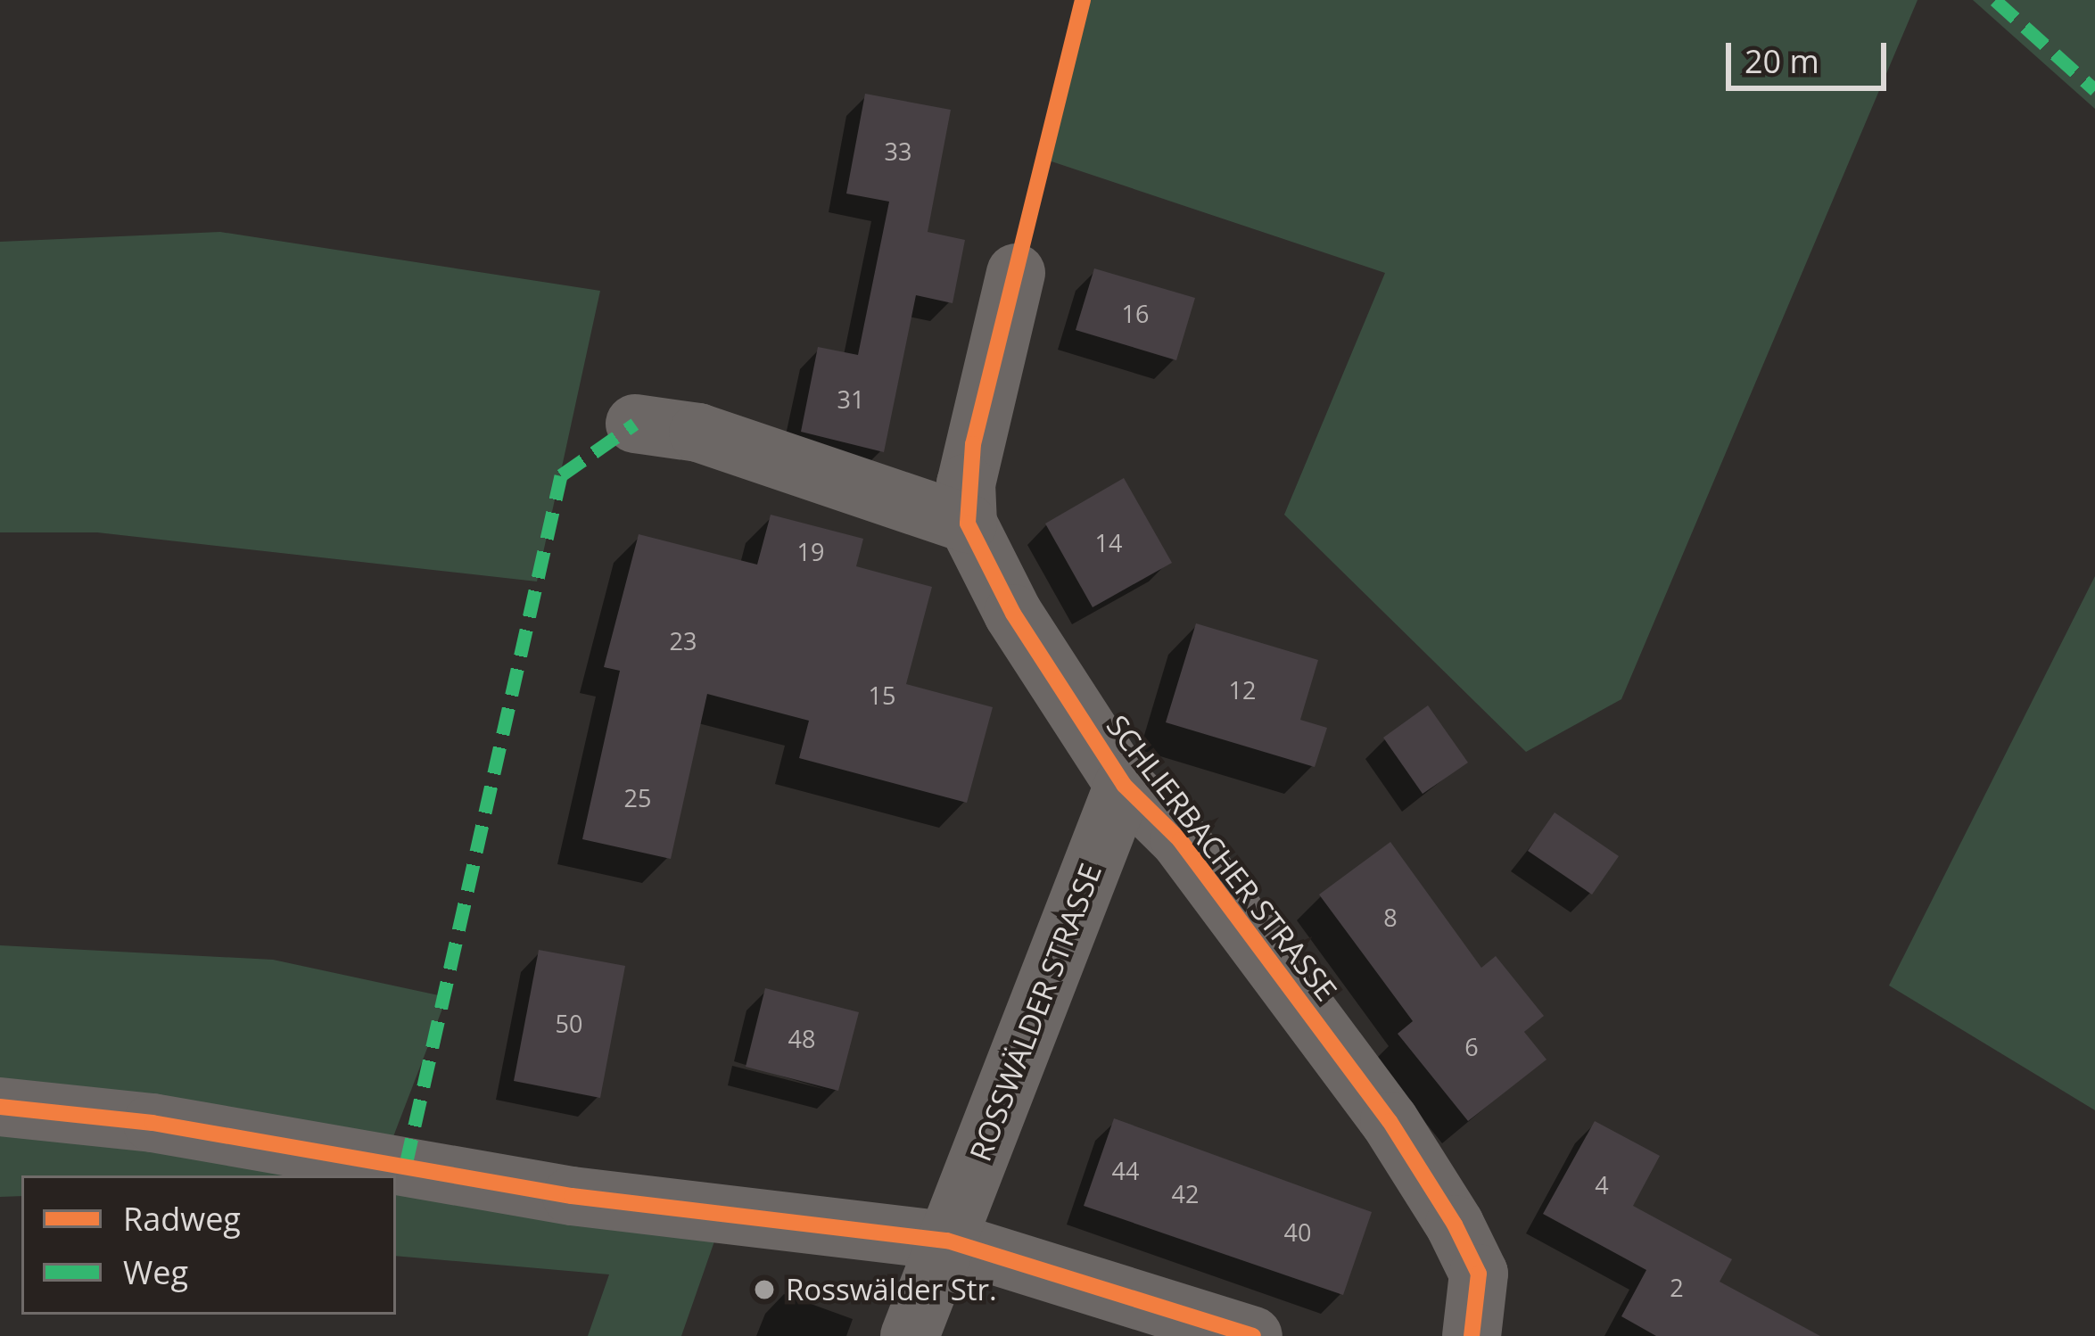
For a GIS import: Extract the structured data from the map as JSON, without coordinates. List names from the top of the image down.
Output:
{
  "streets": {
    "street": ["SCHLIERBACHER STRASSE", "ROSSWÄLDER STRASSE"]
  },
  "crossings": [
    ["SCHLIERBACHER STRASSE", "ROSSWÄLDER STRASSE"]
  ],
  "places": ["Rosswälder Str."],
  "house_numbers": [
    "33",
    "16",
    "31",
    "14",
    "19",
    "23",
    "12",
    "15",
    "25",
    "8",
    "50",
    "48",
    "6",
    "44",
    "4",
    "42",
    "40",
    "2"
  ],
  "legend": ["Radweg", "Weg"],
  "scale_bar": "20 m"
}
